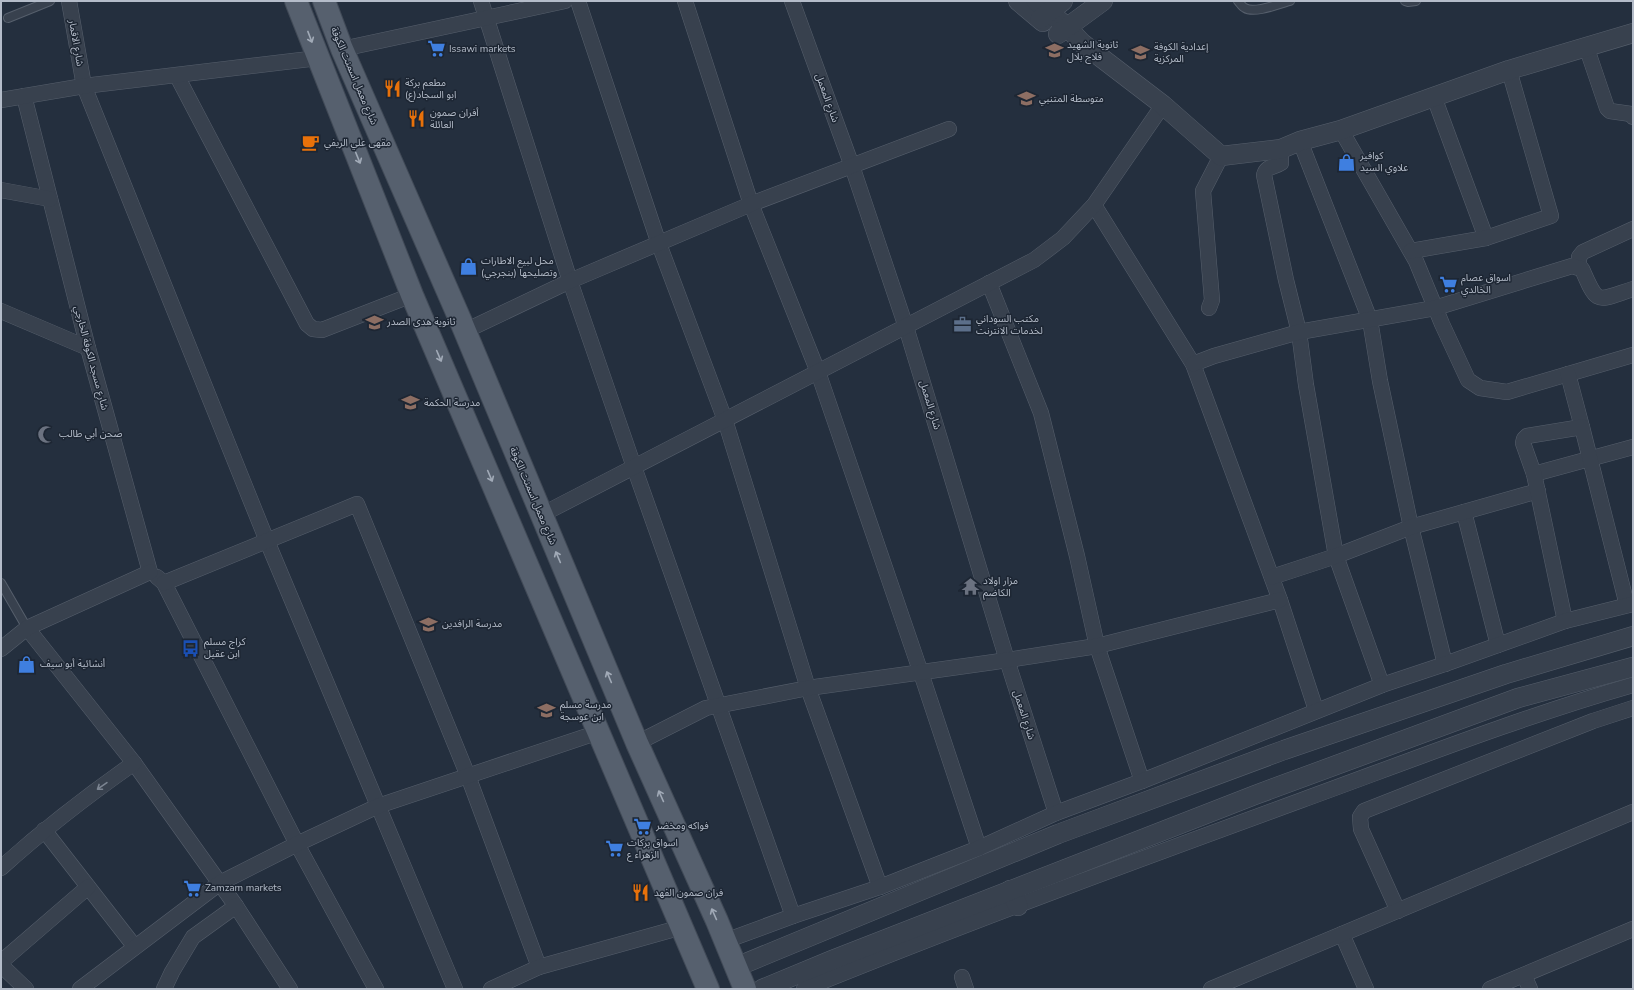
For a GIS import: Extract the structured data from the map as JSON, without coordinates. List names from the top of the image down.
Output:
{
  "streets": {
    "main road": ["شارع معمل اسمنت الكوفة"],
    "street": ["شارع الاقمار", "شارع المعمل", "شارع مسجد الكوفة الخارجي"]
  },
  "places": {
    "supermarket": [
      "Issawi markets",
      "اسواق عصام الخالدي",
      "فواكه ومخضر",
      "اسواق بركات الزهراء ع",
      "Zamzam markets"
    ],
    "school or university": [
      "ثانوية الشهيد فلاح بلال",
      "إعدادية الكوفة المركزية",
      "متوسطة المتنبي",
      "ثانوية هدى الصدر",
      "مدرسة الحكمة",
      "مدرسة الرافدين",
      "مدرسة مسلم ابن عوسجة"
    ],
    "restaurant": ["مطعم بركة ابو السجاد(ع)", "أفران صمون العائلة", "فران صمون الفهد"],
    "cafe": ["مقهى علي الريفي"],
    "shop": ["كوافير علاوي السيد", "محل لبيع الاطارات وتصليحها (بنجرجي)", "أنشائية أبو سيف"],
    "office": ["مكتب السوداني لخدمات الانترنت"],
    "mosque": ["صحن أبي طالب"],
    "temple": ["مزار اولاد الكاضم"],
    "bus stop": ["كراج مسلم ابن عقيل"]
  }
}
